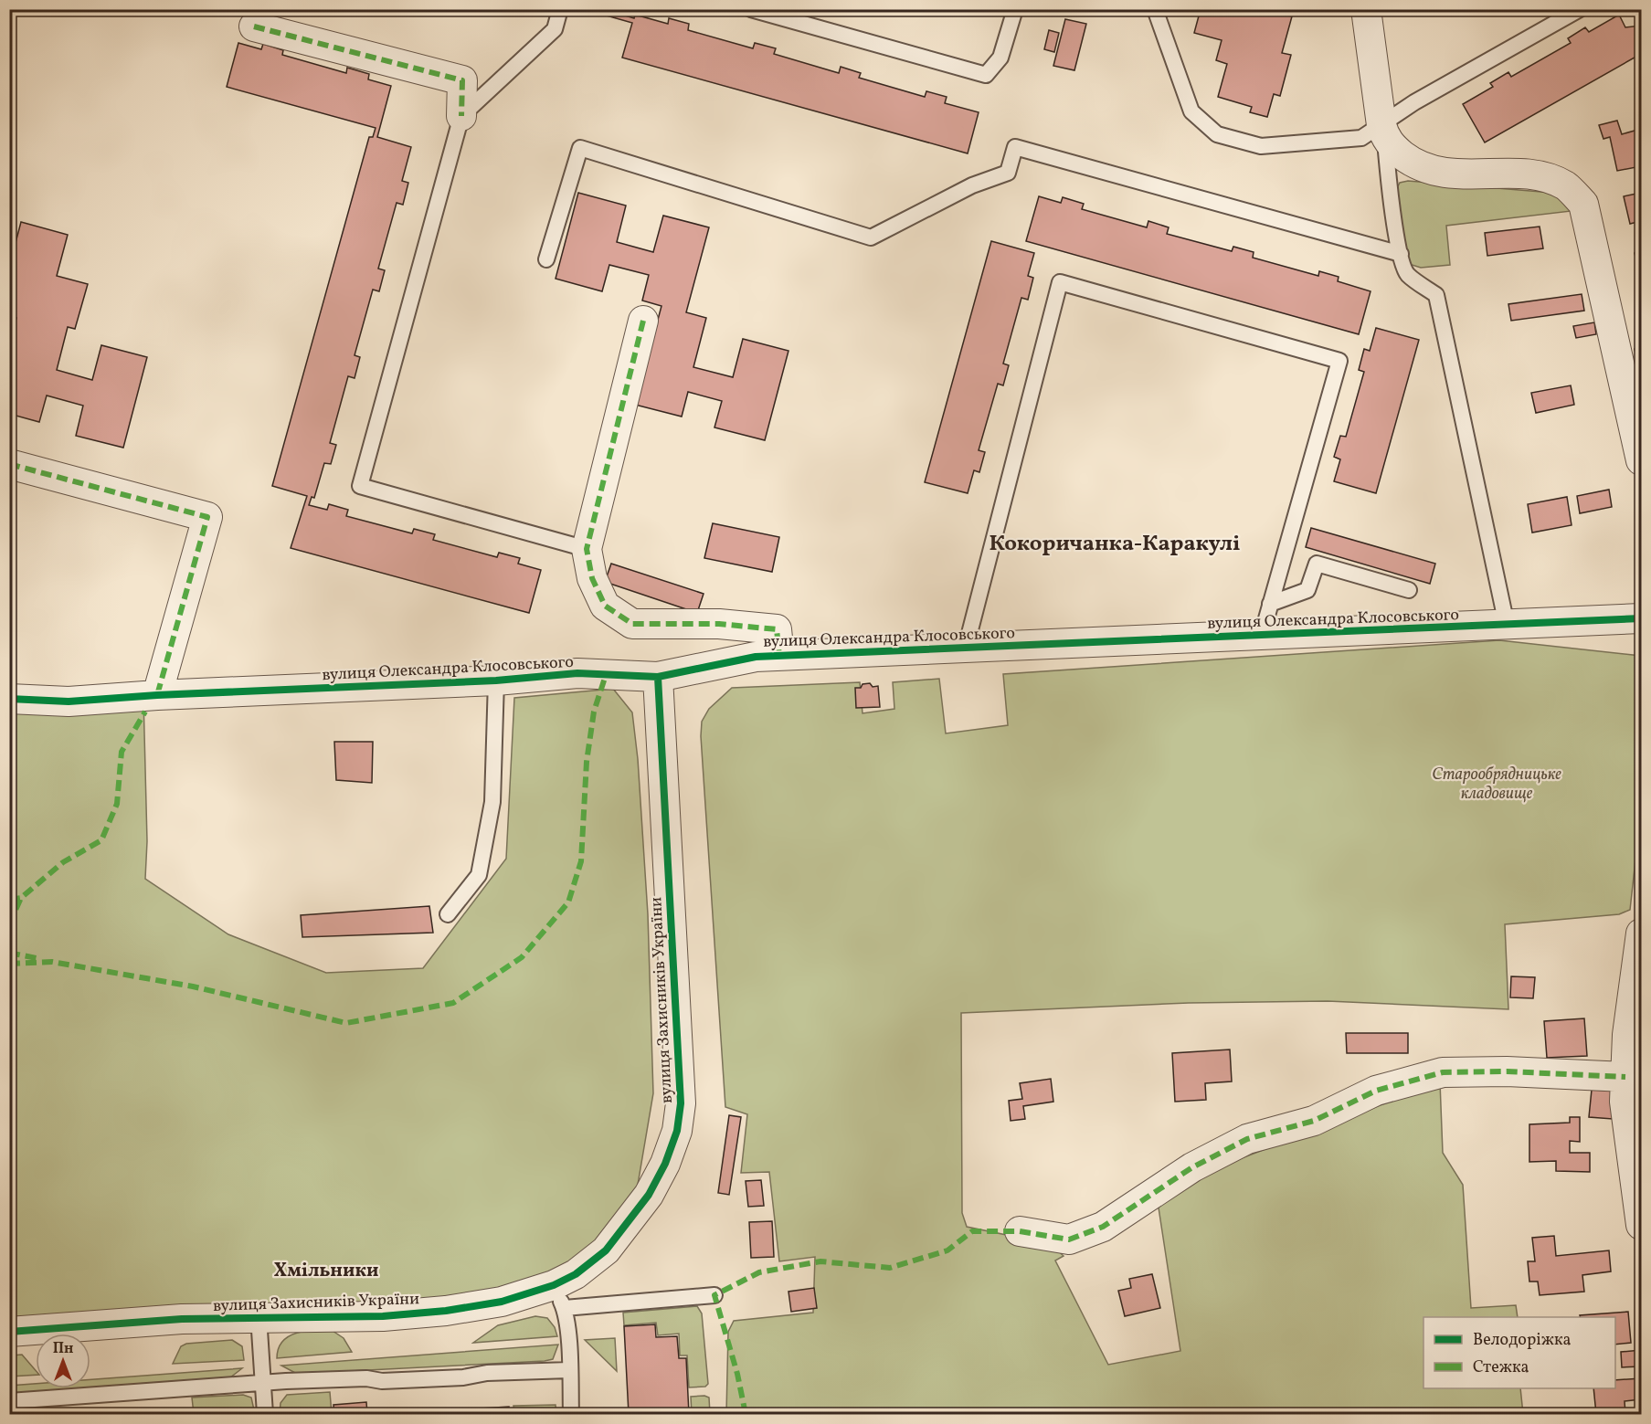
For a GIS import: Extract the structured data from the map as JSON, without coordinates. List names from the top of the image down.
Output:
{
  "streets": {
    "street": ["вулиця Олександра Клосовського", "вулиця Захисників України"]
  },
  "crossings": [
    ["вулиця Олександра Клосовського", "вулиця Захисників України"]
  ],
  "districts": ["Кокоричанка-Каракулі", "Хмільники"],
  "parks": ["Старообрядницьке кладовище"],
  "legend": ["Велодоріжка", "Стежка"],
  "north": "top"
}
